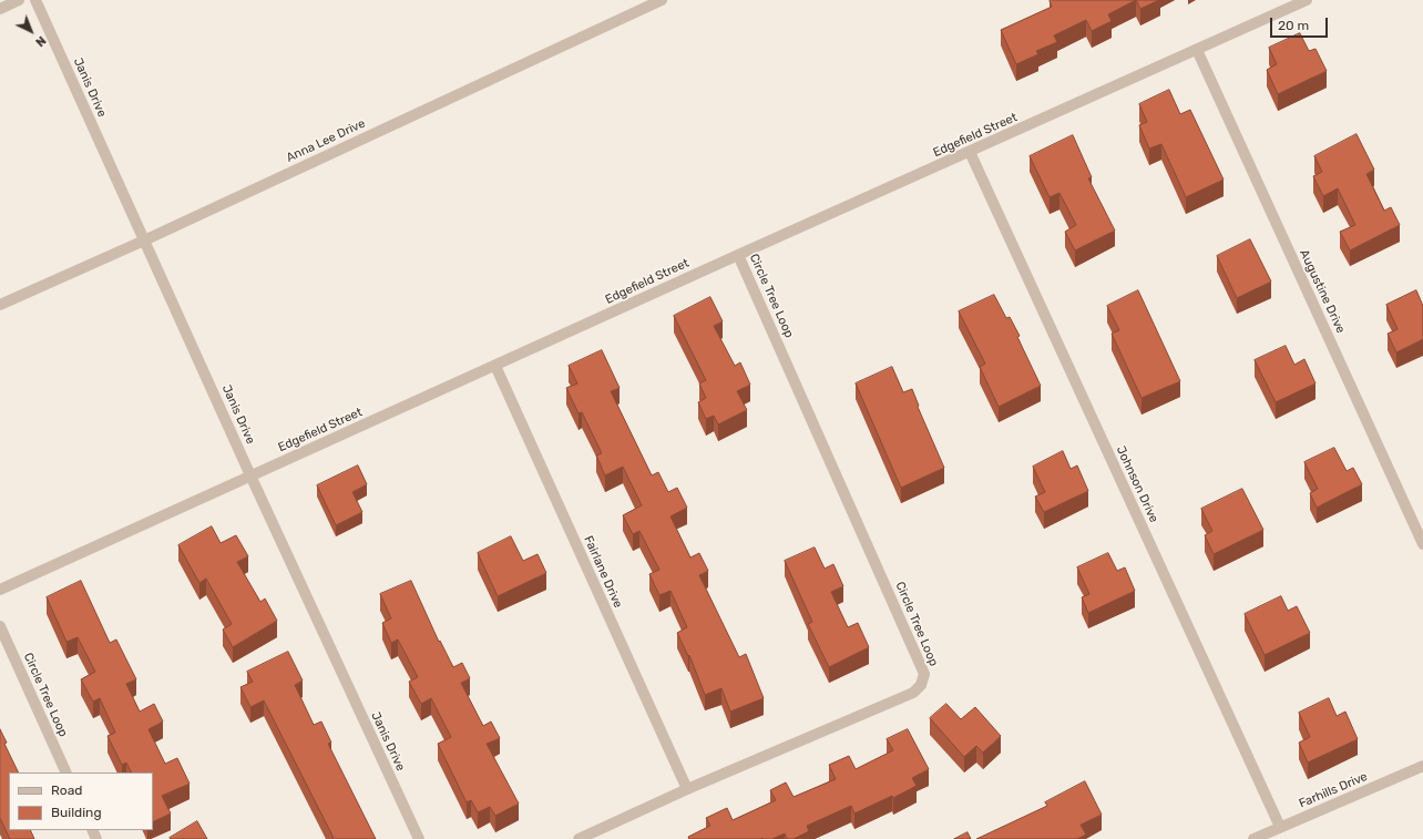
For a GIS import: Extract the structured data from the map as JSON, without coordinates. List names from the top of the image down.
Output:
{
  "streets": {
    "street": [
      "Janis Drive",
      "Edgefield Street",
      "Anna Lee Drive",
      "Augustine Drive",
      "Circle Tree Loop",
      "Johnson Drive",
      "Fairlane Drive",
      "Farhills Drive"
    ]
  },
  "crossings": [
    ["Janis Drive", "Edgefield Street"],
    ["Janis Drive", "Anna Lee Drive"],
    ["Edgefield Street", "Augustine Drive"],
    ["Edgefield Street", "Circle Tree Loop"],
    ["Edgefield Street", "Johnson Drive"],
    ["Edgefield Street", "Fairlane Drive"],
    ["Circle Tree Loop", "Fairlane Drive"],
    ["Johnson Drive", "Farhills Drive"]
  ],
  "legend": ["Road", "Building"],
  "scale_bar": "20 m",
  "north": "bottom right"
}
